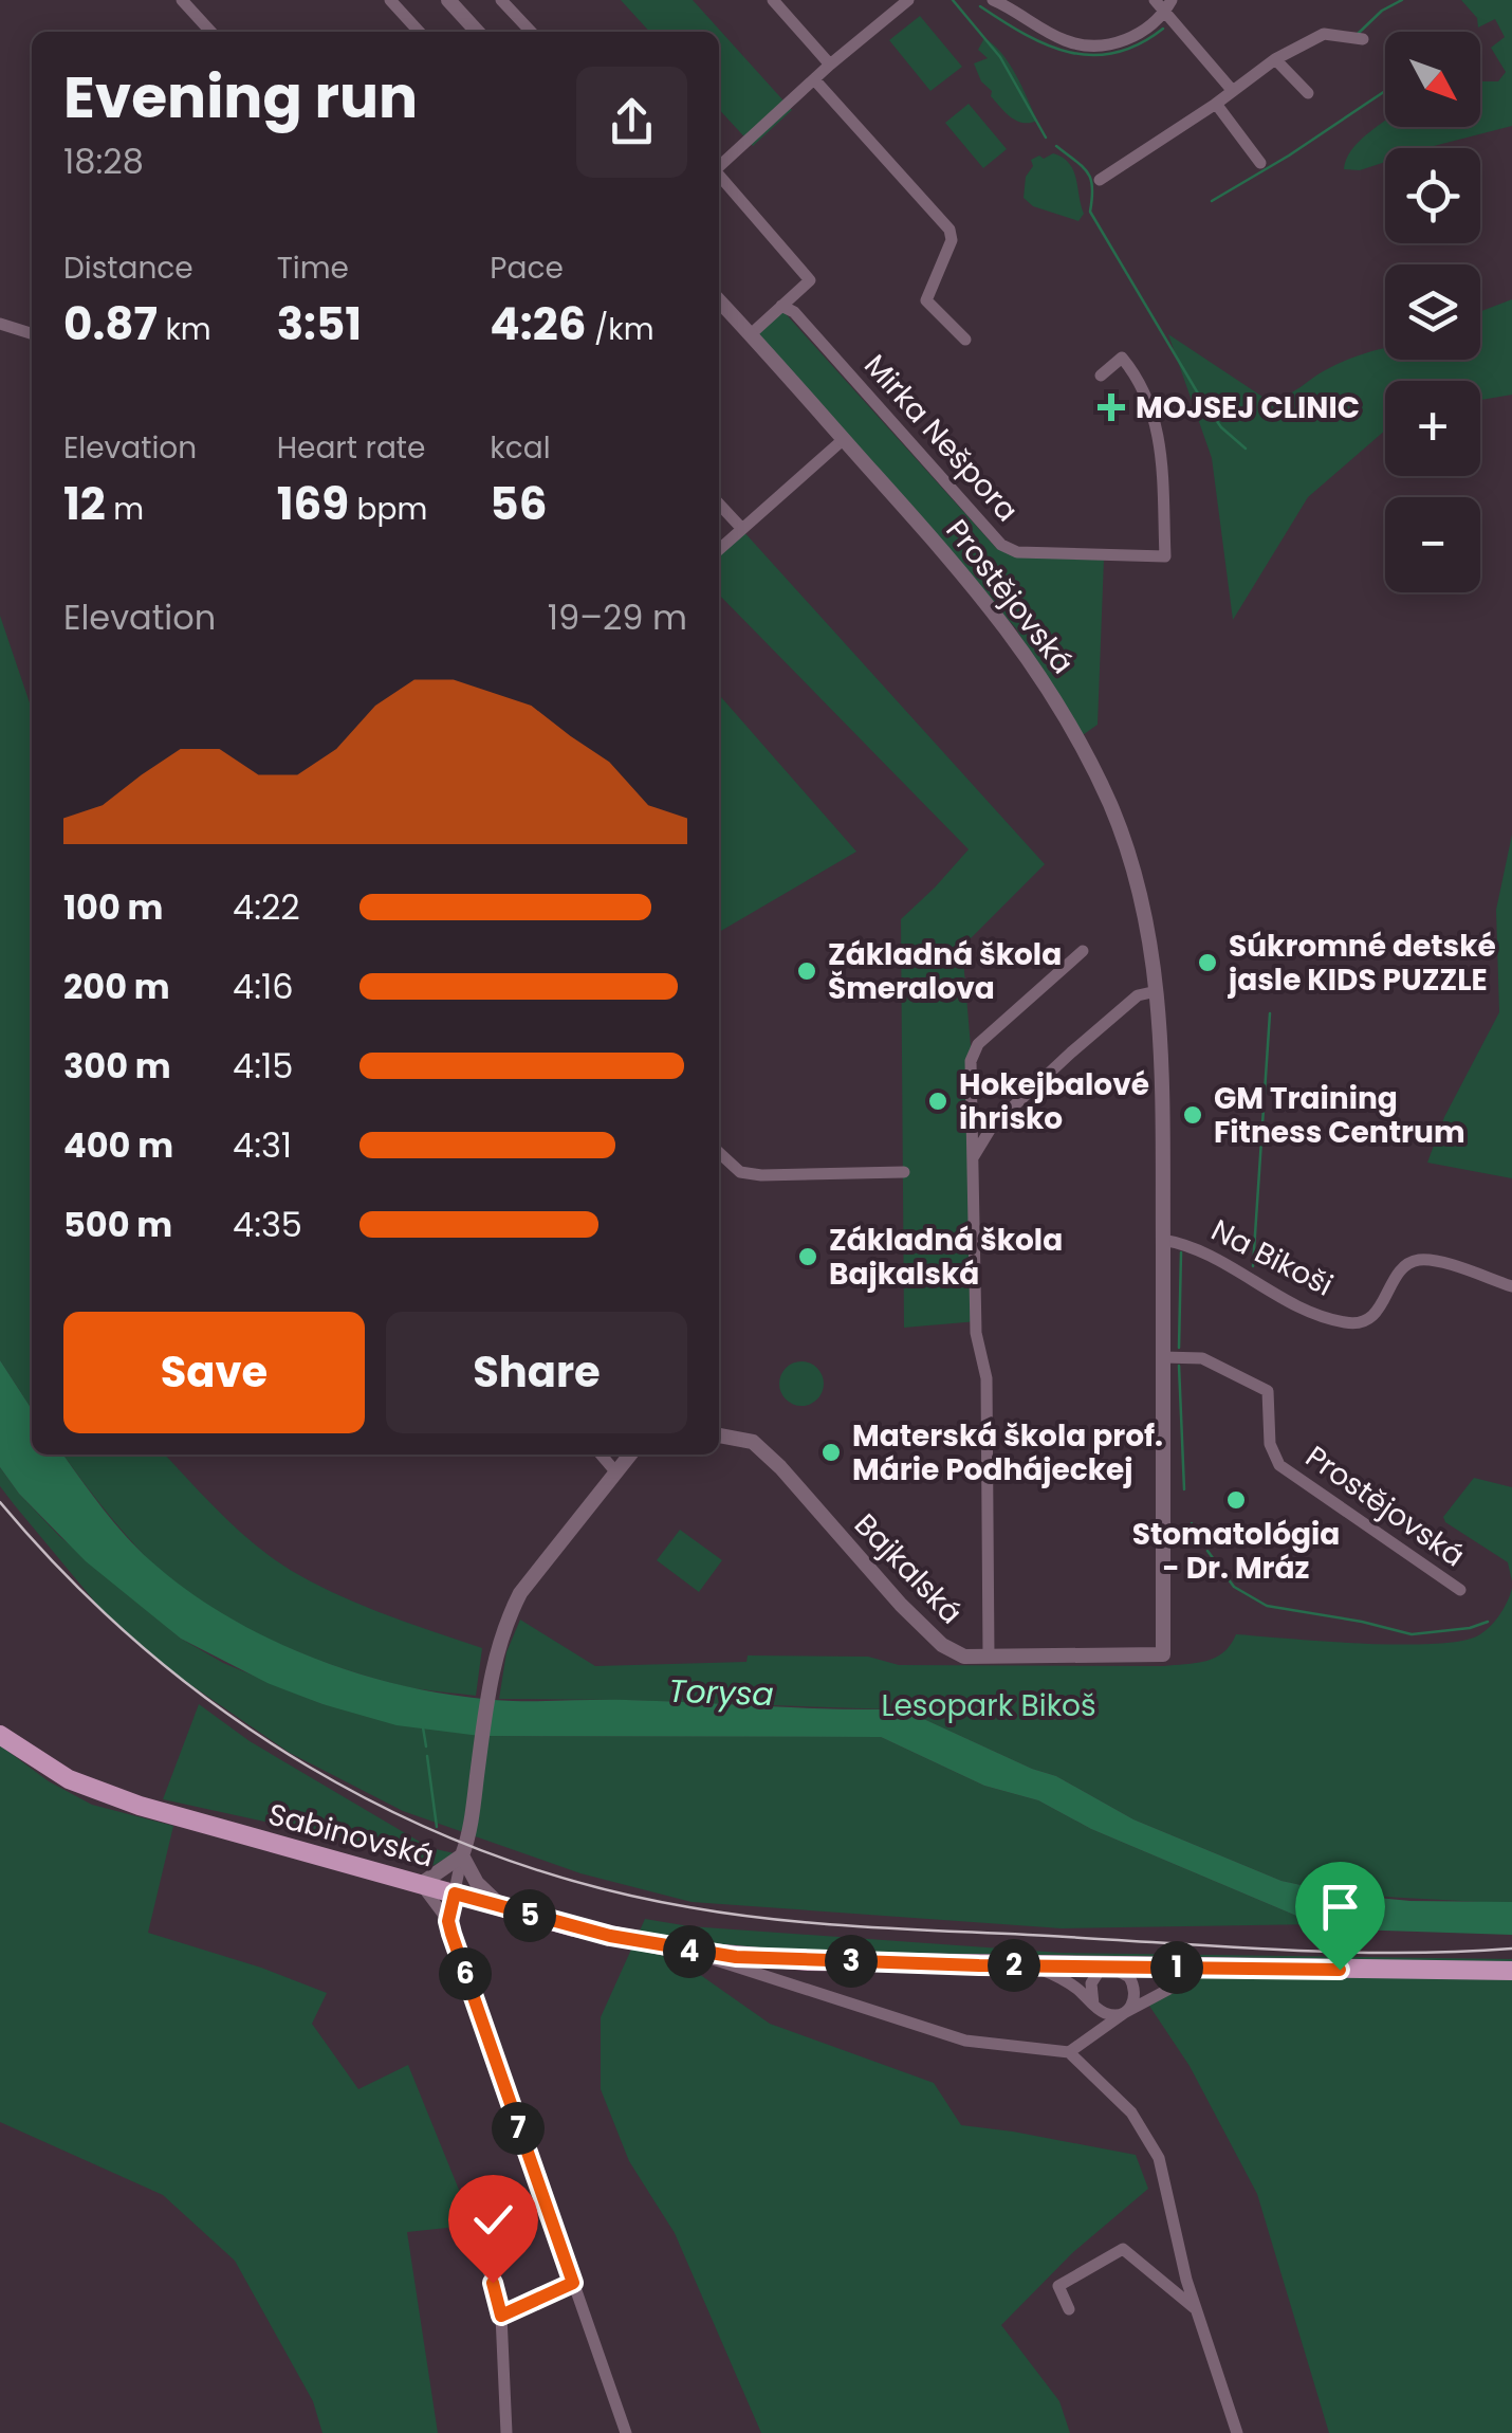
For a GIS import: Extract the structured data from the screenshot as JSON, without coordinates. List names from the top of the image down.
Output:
{
  "streets": {
    "main road": ["Sabinovská"],
    "street": [
      "Mirka Nešpora",
      "Prostějovská",
      "Na Bikoši",
      "Bajkalská"
    ]
  },
  "crossings": [
    ["Prostějovská", "Na Bikoši"],
    ["Prostějovská", "Bajkalská"]
  ],
  "water": ["Torysa"],
  "parks": ["Lesopark Bikoš"],
  "places": {
    "health": ["MOJSEJ CLINIC"],
    "other": [
      "Súkromné detské jasle KIDS PUZZLE",
      "Základná škola Šmeralova",
      "Hokejbalové ihrisko",
      "GM Training Fitness Centrum",
      "Základná škola Bajkalská",
      "Materská škola prof. Márie Podhájeckej",
      "Stomatológia - Dr. Mráz"
    ]
  },
  "north": "bottom right",
  "page": {
    "map_buttons": ["+", "−"],
    "heading": ["Evening run", "18:28"],
    "stats": [
      ["Distance", "0.87 km"],
      ["Time", "3:51"],
      ["Pace", "4:26 /km"],
      ["Elevation", "12 m"],
      ["Heart rate", "169 bpm"],
      ["kcal", "56"]
    ],
    "chart": ["Elevation", "19–29 m"],
    "list": [
      {
        "name": "100 m",
        "note": "4:22"
      },
      {
        "name": "200 m",
        "note": "4:16"
      },
      {
        "name": "300 m",
        "note": "4:15"
      },
      {
        "name": "400 m",
        "note": "4:31"
      },
      {
        "name": "500 m",
        "note": "4:35"
      }
    ],
    "buttons": ["Save", "Share"],
    "pins": [
      "5",
      "4",
      "3",
      "2",
      "1",
      "6",
      "7"
    ]
  }
}
